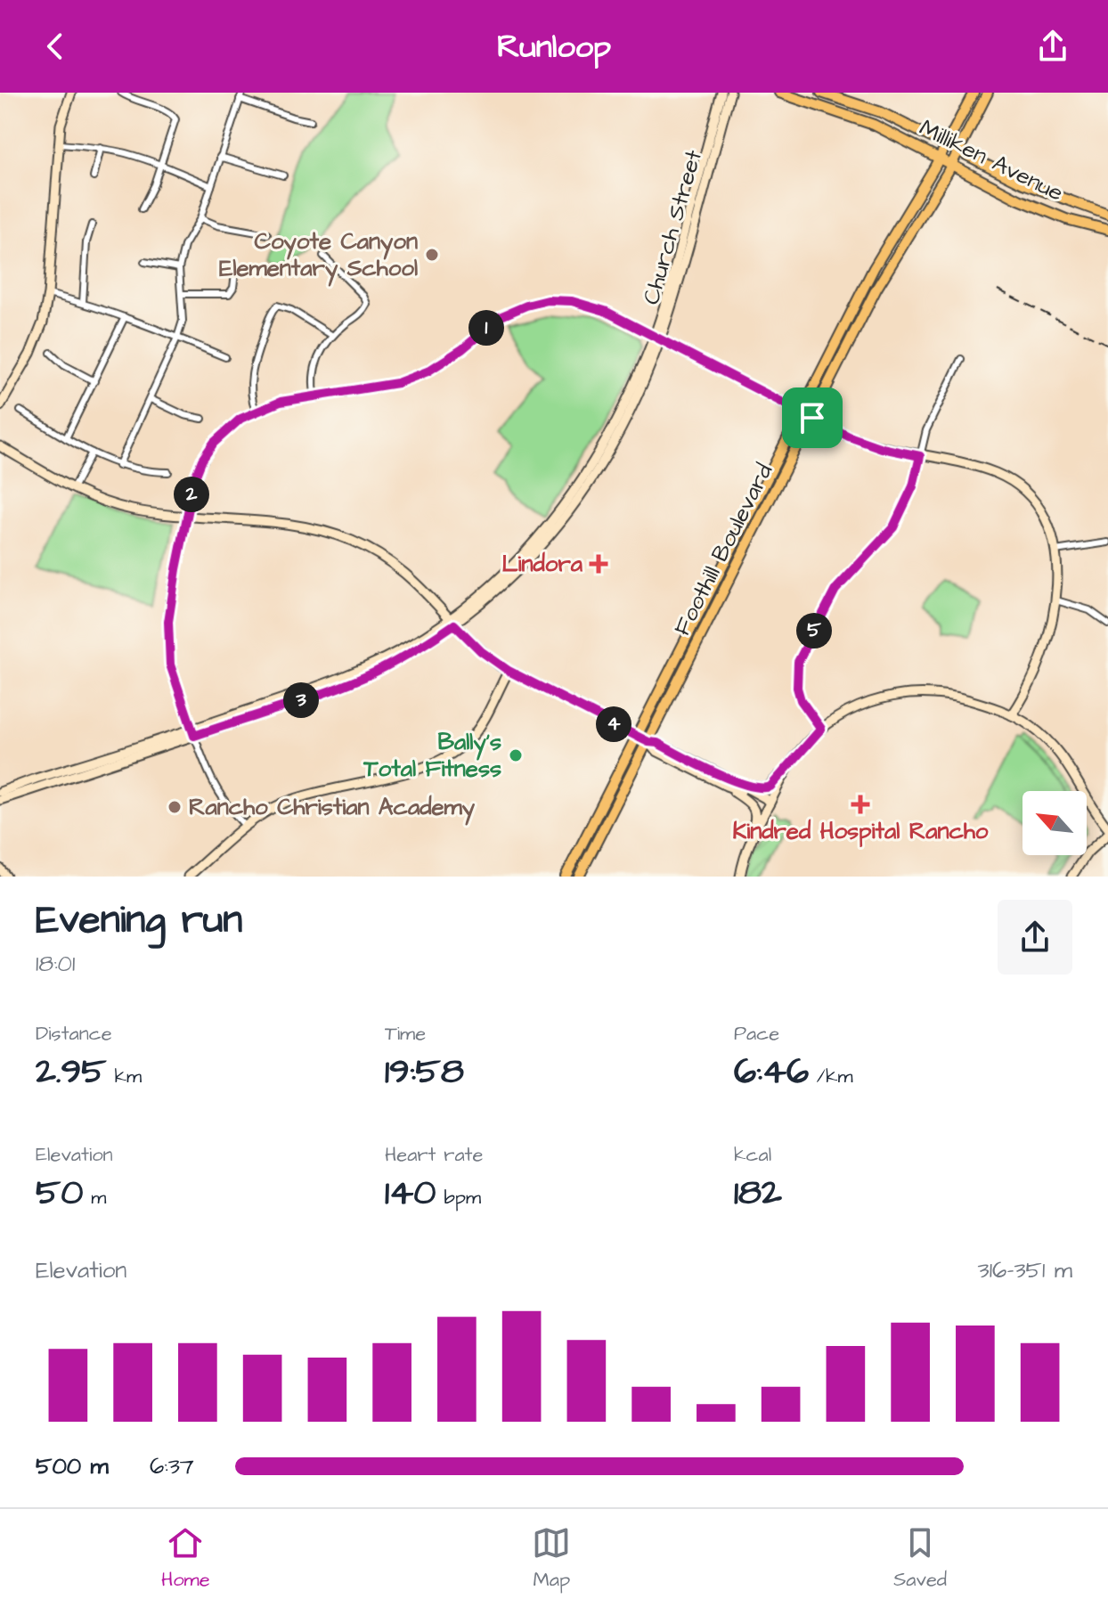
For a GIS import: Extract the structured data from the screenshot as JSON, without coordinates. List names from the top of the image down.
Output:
{
  "streets": {
    "main road": ["Milliken Avenue", "Foothill Boulevard"],
    "street": ["Church Street"]
  },
  "crossings": [
    ["Milliken Avenue", "Foothill Boulevard"]
  ],
  "places": {
    "other": ["Coyote Canyon Elementary School", "Bally's Total Fitness", "Rancho Christian Academy"],
    "health": ["Lindora", "Kindred Hospital Rancho"]
  },
  "north": "top left",
  "page": {
    "header": "Runloop",
    "pins": [
      "1",
      "2",
      "5",
      "3",
      "4"
    ],
    "heading": ["Evening run", "18:01"],
    "stats": [
      ["Distance", "2.95 km"],
      ["Time", "19:58"],
      ["Pace", "6:46 /km"],
      ["Elevation", "50 m"],
      ["Heart rate", "140 bpm"],
      ["kcal", "182"]
    ],
    "chart": ["Elevation", "316–351 m"],
    "list": [
      {
        "name": "500 m",
        "note": "6:37"
      }
    ],
    "tabs": ["Home", "Map", "Saved"]
  }
}
